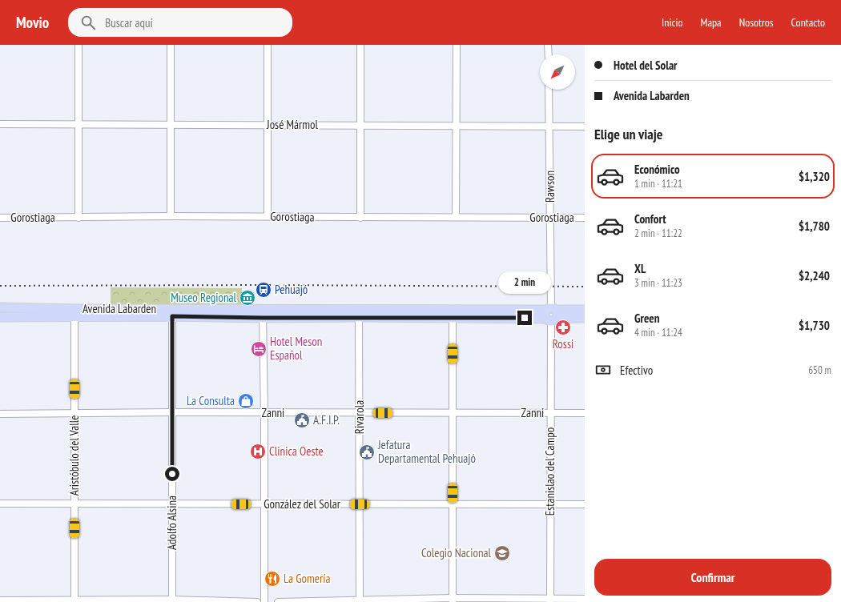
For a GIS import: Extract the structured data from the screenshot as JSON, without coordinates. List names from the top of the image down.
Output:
{
  "streets": {
    "main road": ["Avenida Labarden"],
    "street": [
      "José Mármol",
      "Rawson",
      "Gorostiaga",
      "Zanni",
      "Rivarola",
      "Aristóbulo del Valle",
      "Estanislao del Campo",
      "González del Solar",
      "Adolfo Alsina"
    ]
  },
  "crossings": [
    ["José Mármol", "Rawson"],
    ["Rawson", "Gorostiaga"],
    ["Rawson", "Avenida Labarden"],
    ["Rawson", "Estanislao del Campo"],
    ["Avenida Labarden", "Rivarola"],
    ["Avenida Labarden", "Aristóbulo del Valle"],
    ["Avenida Labarden", "Estanislao del Campo"],
    ["Avenida Labarden", "Adolfo Alsina"],
    ["Zanni", "Rivarola"],
    ["Zanni", "Aristóbulo del Valle"],
    ["Zanni", "Estanislao del Campo"],
    ["Zanni", "Adolfo Alsina"],
    ["Rivarola", "González del Solar"],
    ["Aristóbulo del Valle", "González del Solar"],
    ["Estanislao del Campo", "González del Solar"],
    ["González del Solar", "Adolfo Alsina"]
  ],
  "places": {
    "station": ["Pehuajó"],
    "museum": ["Museo Regional"],
    "pharmacy": ["Rossi"],
    "hotel": ["Hotel Meson Español"],
    "shop": ["La Consulta"],
    "public building": ["A.F.I.P.", "Jefatura Departamental Pehuajó"],
    "hospital": ["Clinica Oeste"],
    "school or university": ["Colegio Nacional"],
    "restaurant": ["La Gomería"]
  },
  "north": "bottom left",
  "page": {
    "header": "Movio",
    "search": "Buscar aquí",
    "nav": [
      "Inicio",
      "Mapa",
      "Nosotros",
      "Contacto"
    ],
    "banner": ["Hotel del Solar", "Avenida Labarden"],
    "heading": "Elige un viaje",
    "list": [
      {
        "name": "Económico",
        "note": "1 min · 11:21",
        "value": "$1,320"
      },
      {
        "name": "Confort",
        "note": "2 min · 11:22",
        "value": "$1,780"
      },
      {
        "name": "XL",
        "note": "3 min · 11:23",
        "value": "$2,240"
      },
      {
        "name": "Green",
        "note": "4 min · 11:24",
        "value": "$1,730"
      }
    ],
    "bubble": "2 min",
    "pay": ["Efectivo", "650 m"],
    "buttons": "Confirmar"
  }
}
